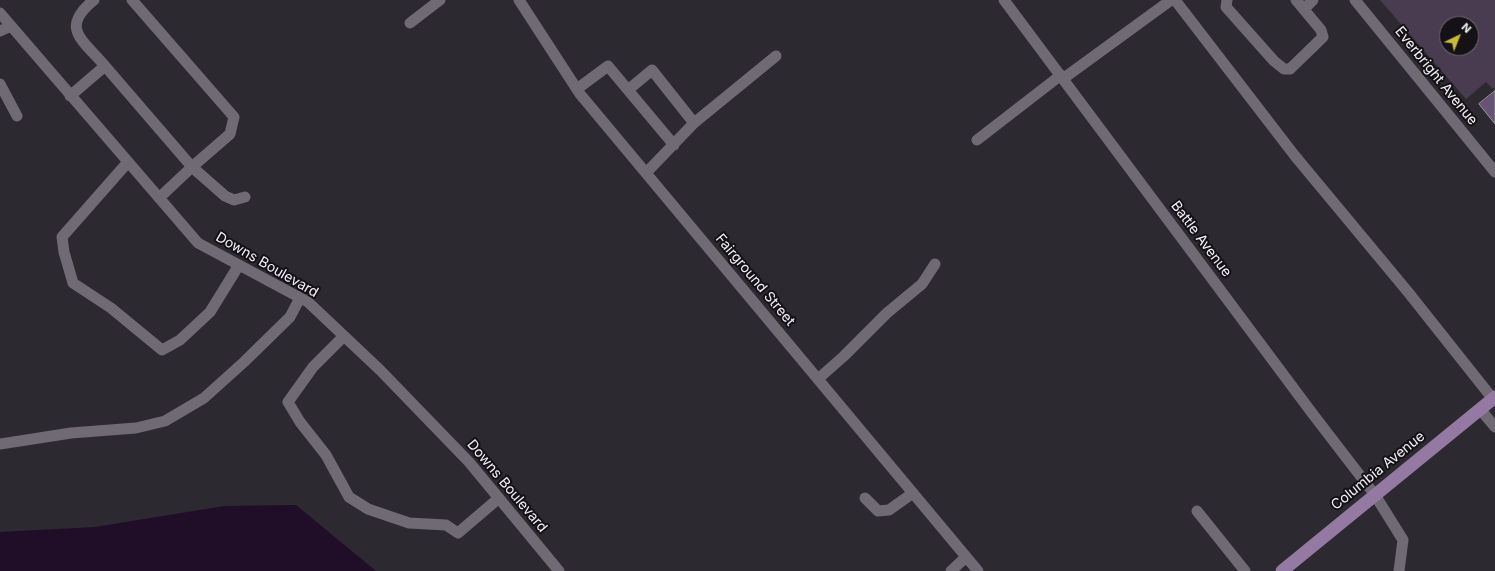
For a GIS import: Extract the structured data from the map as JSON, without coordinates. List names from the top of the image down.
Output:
{
  "streets": {
    "main road": ["Columbia Avenue"],
    "street": [
      "Everbright Avenue",
      "Battle Avenue",
      "Downs Boulevard",
      "Fairground Street"
    ]
  },
  "crossings": [
    ["Battle Avenue", "Columbia Avenue"]
  ],
  "north": "top right"
}
